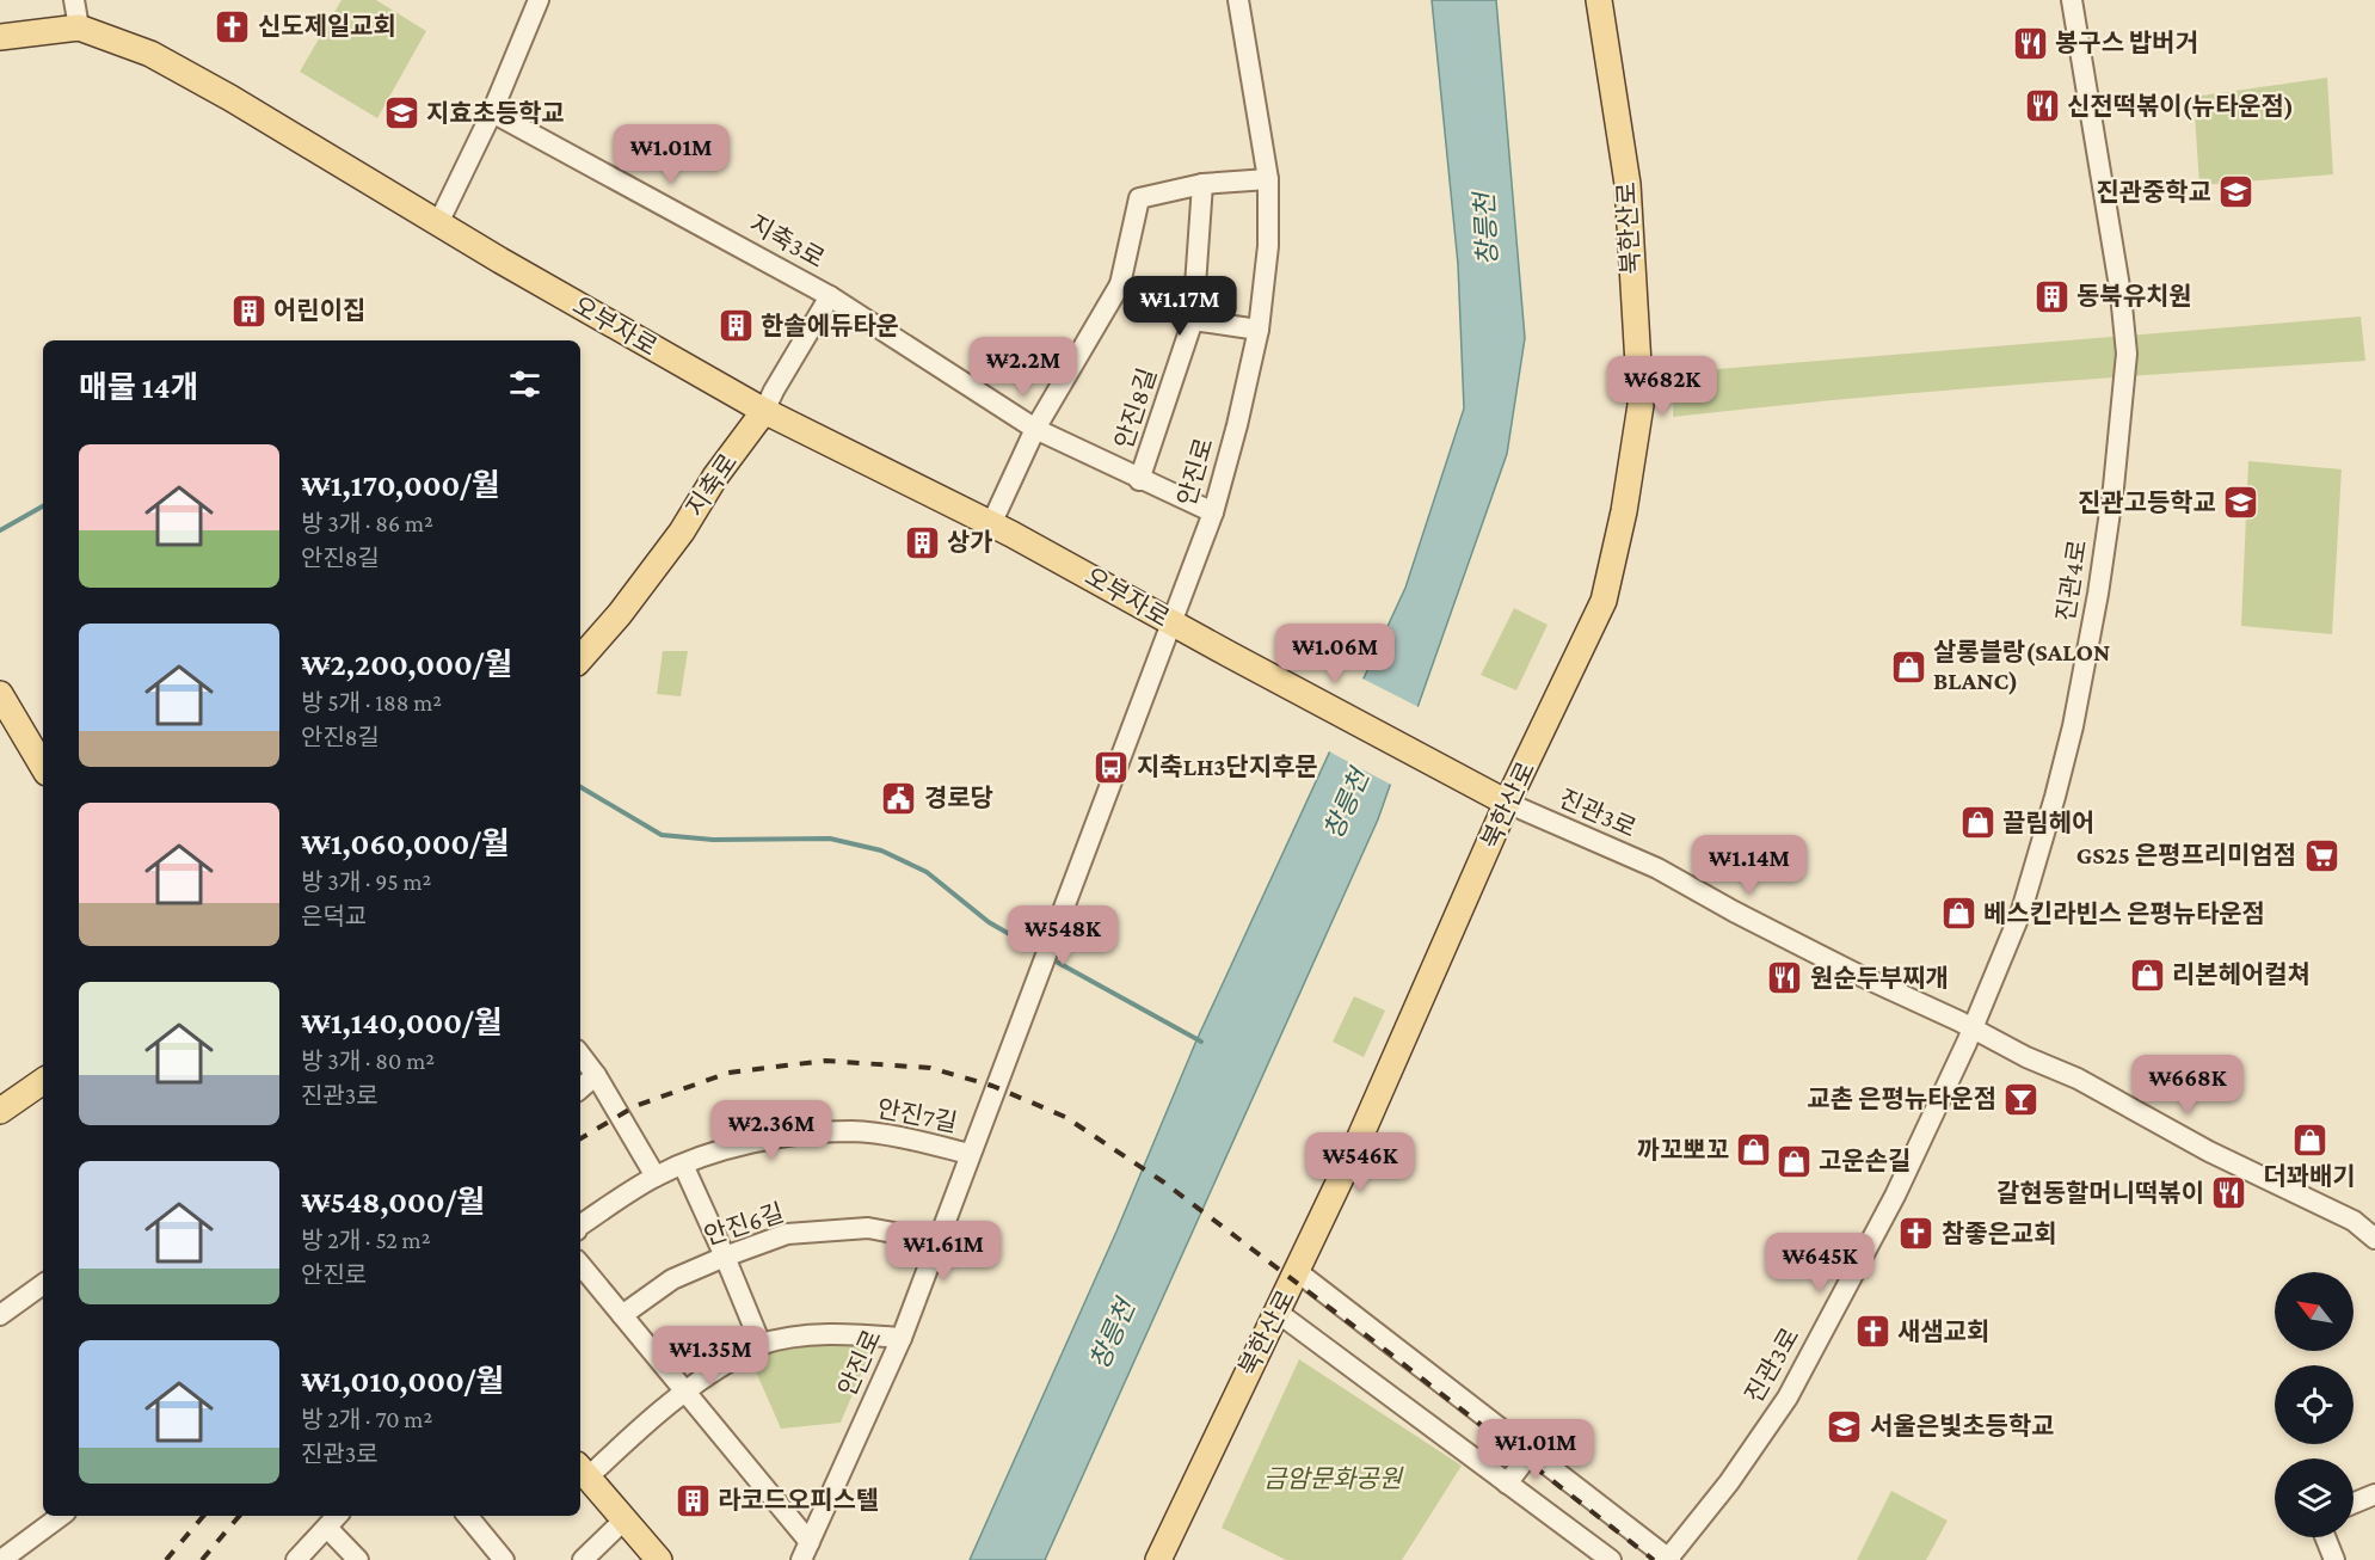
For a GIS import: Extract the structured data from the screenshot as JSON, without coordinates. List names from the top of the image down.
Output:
{
  "streets": {
    "main road": ["북한산로", "오부자로", "지축로"],
    "street": [
      "지축3로",
      "안진8길",
      "안진로",
      "진관4로",
      "진관3로",
      "안진7길",
      "안진6길"
    ]
  },
  "crossings": [
    ["북한산로", "오부자로"],
    ["북한산로", "진관3로"],
    ["지축3로", "안진8길"],
    ["지축3로", "지축로"],
    ["오부자로", "안진로"],
    ["오부자로", "지축로"],
    ["오부자로", "진관3로"],
    ["안진8길", "안진로"],
    ["안진8길", "지축로"],
    ["안진로", "안진7길"],
    ["안진로", "안진6길"],
    ["진관4로", "진관3로"]
  ],
  "water": ["창릉천"],
  "parks": ["금암문화공원"],
  "places": {
    "church": ["신도제일교회", "참좋은교회", "새샘교회"],
    "restaurant": [
      "봉구스 밥버거",
      "신전떡볶이(뉴타운점)",
      "원순두부찌개",
      "갈현동할머니떡볶이"
    ],
    "school or university": [
      "지효초등학교",
      "진관중학교",
      "진관고등학교",
      "서울은빛초등학교"
    ],
    "building": [
      "동북유치원",
      "어린이집",
      "한솔에듀타운",
      "상가",
      "라코드오피스텔"
    ],
    "shop": [
      "살롱블랑(SALON BLANC)",
      "끌림헤어",
      "베스킨라빈스 은평뉴타운점",
      "리본헤어컬쳐",
      "더꽈배기",
      "까꼬뽀꼬",
      "고운손길"
    ],
    "bus stop": ["지축LH3단지후문"],
    "public building": ["경로당"],
    "supermarket": ["GS25 은평프리미엄점"],
    "bar": ["교촌 은평뉴타운점"]
  },
  "north": "top left",
  "page": {
    "price": [
      "₩1.01M",
      "₩1.17M",
      "₩2.2M",
      "₩682K",
      "₩1.06M",
      "₩1.14M",
      "₩548K",
      "₩668K",
      "₩2.36M",
      "₩546K",
      "₩1.61M",
      "₩645K",
      "₩1.35M",
      "₩1.01M"
    ],
    "heading": "매물 14개",
    "list": [
      {
        "name": "₩1,170,000/월",
        "note": "방 3개 · 86 m² · 안진8길"
      },
      {
        "name": "₩2,200,000/월",
        "note": "방 5개 · 188 m² · 안진8길"
      },
      {
        "name": "₩1,060,000/월",
        "note": "방 3개 · 95 m² · 은덕교"
      },
      {
        "name": "₩1,140,000/월",
        "note": "방 3개 · 80 m² · 진관3로"
      },
      {
        "name": "₩548,000/월",
        "note": "방 2개 · 52 m² · 안진로"
      },
      {
        "name": "₩1,010,000/월",
        "note": "방 2개 · 70 m² · 진관3로"
      }
    ]
  }
}
